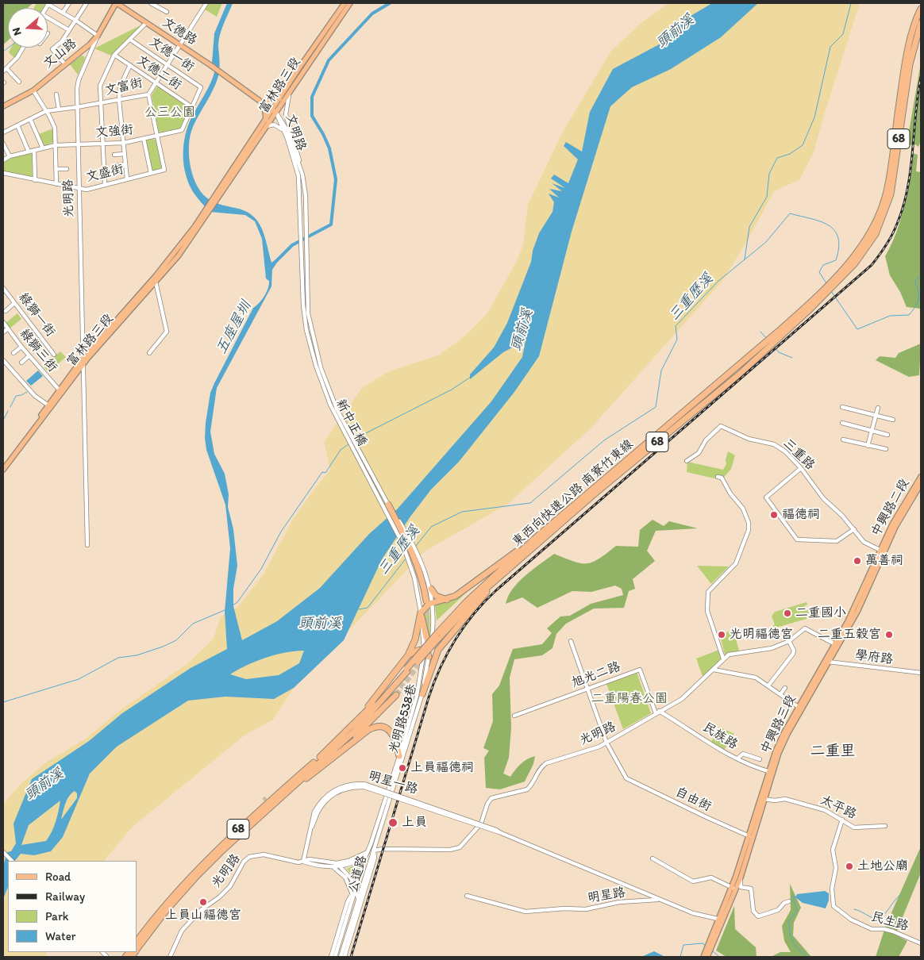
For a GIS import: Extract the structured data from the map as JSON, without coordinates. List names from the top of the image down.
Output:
{
  "streets": {
    "highway": ["68", "東西向快速公路 南寮竹東線"],
    "main road": [
      "文德路",
      "文山路",
      "富林路三段",
      "中興路二段",
      "中興路三段"
    ],
    "street": [
      "文德一街",
      "文德二街",
      "文富街",
      "文強街",
      "文明路",
      "文盛街",
      "光明路",
      "綠獅一街",
      "綠獅三街",
      "新中正橋",
      "三重路",
      "學府路",
      "旭光二路",
      "光明路538巷",
      "民族路",
      "明星一路",
      "自由街",
      "太平路",
      "公道路",
      "明星路",
      "民生路"
    ]
  },
  "crossings": [
    ["文德路", "文山路"],
    ["文德路", "文富街"],
    ["文山路", "光明路"],
    ["文德一街", "文富街"],
    ["文德一街", "文強街"],
    ["文德二街", "文富街"],
    ["文德二街", "文強街"],
    ["富林路三段", "文明路"],
    ["富林路三段", "光明路"],
    ["富林路三段", "綠獅三街"],
    ["文富街", "光明路"],
    ["文強街", "文盛街"],
    ["文強街", "光明路"],
    ["文明路", "新中正橋"],
    ["文盛街", "光明路"],
    ["光明路", "旭光二路"],
    ["光明路", "光明路538巷"],
    ["光明路", "民族路"],
    ["光明路", "明星一路"],
    ["光明路", "自由街"],
    ["光明路", "公道路"],
    ["新中正橋", "光明路538巷"],
    ["三重路", "中興路二段"],
    ["三重路", "中興路三段"],
    ["中興路二段", "中興路三段"],
    ["學府路", "中興路三段"],
    ["旭光二路", "民族路"],
    ["光明路538巷", "公道路"],
    ["中興路三段", "民族路"],
    ["中興路三段", "自由街"],
    ["中興路三段", "太平路"],
    ["中興路三段", "明星路"],
    ["明星一路", "明星路"],
    ["太平路", "民生路"]
  ],
  "districts": ["二重里"],
  "water": ["頭前溪", "三重歷溪", "五座屋圳"],
  "parks": ["公三公園", "二重陽春公園"],
  "places": [
    "福德祠",
    "萬善祠",
    "二重國小",
    "光明福德宮",
    "二重五穀宮",
    "上員福德祠",
    "上員",
    "土地公廟",
    "上員山福德宮"
  ],
  "legend": [
    "Road",
    "Railway",
    "Park",
    "Water"
  ],
  "north": "left"
}
